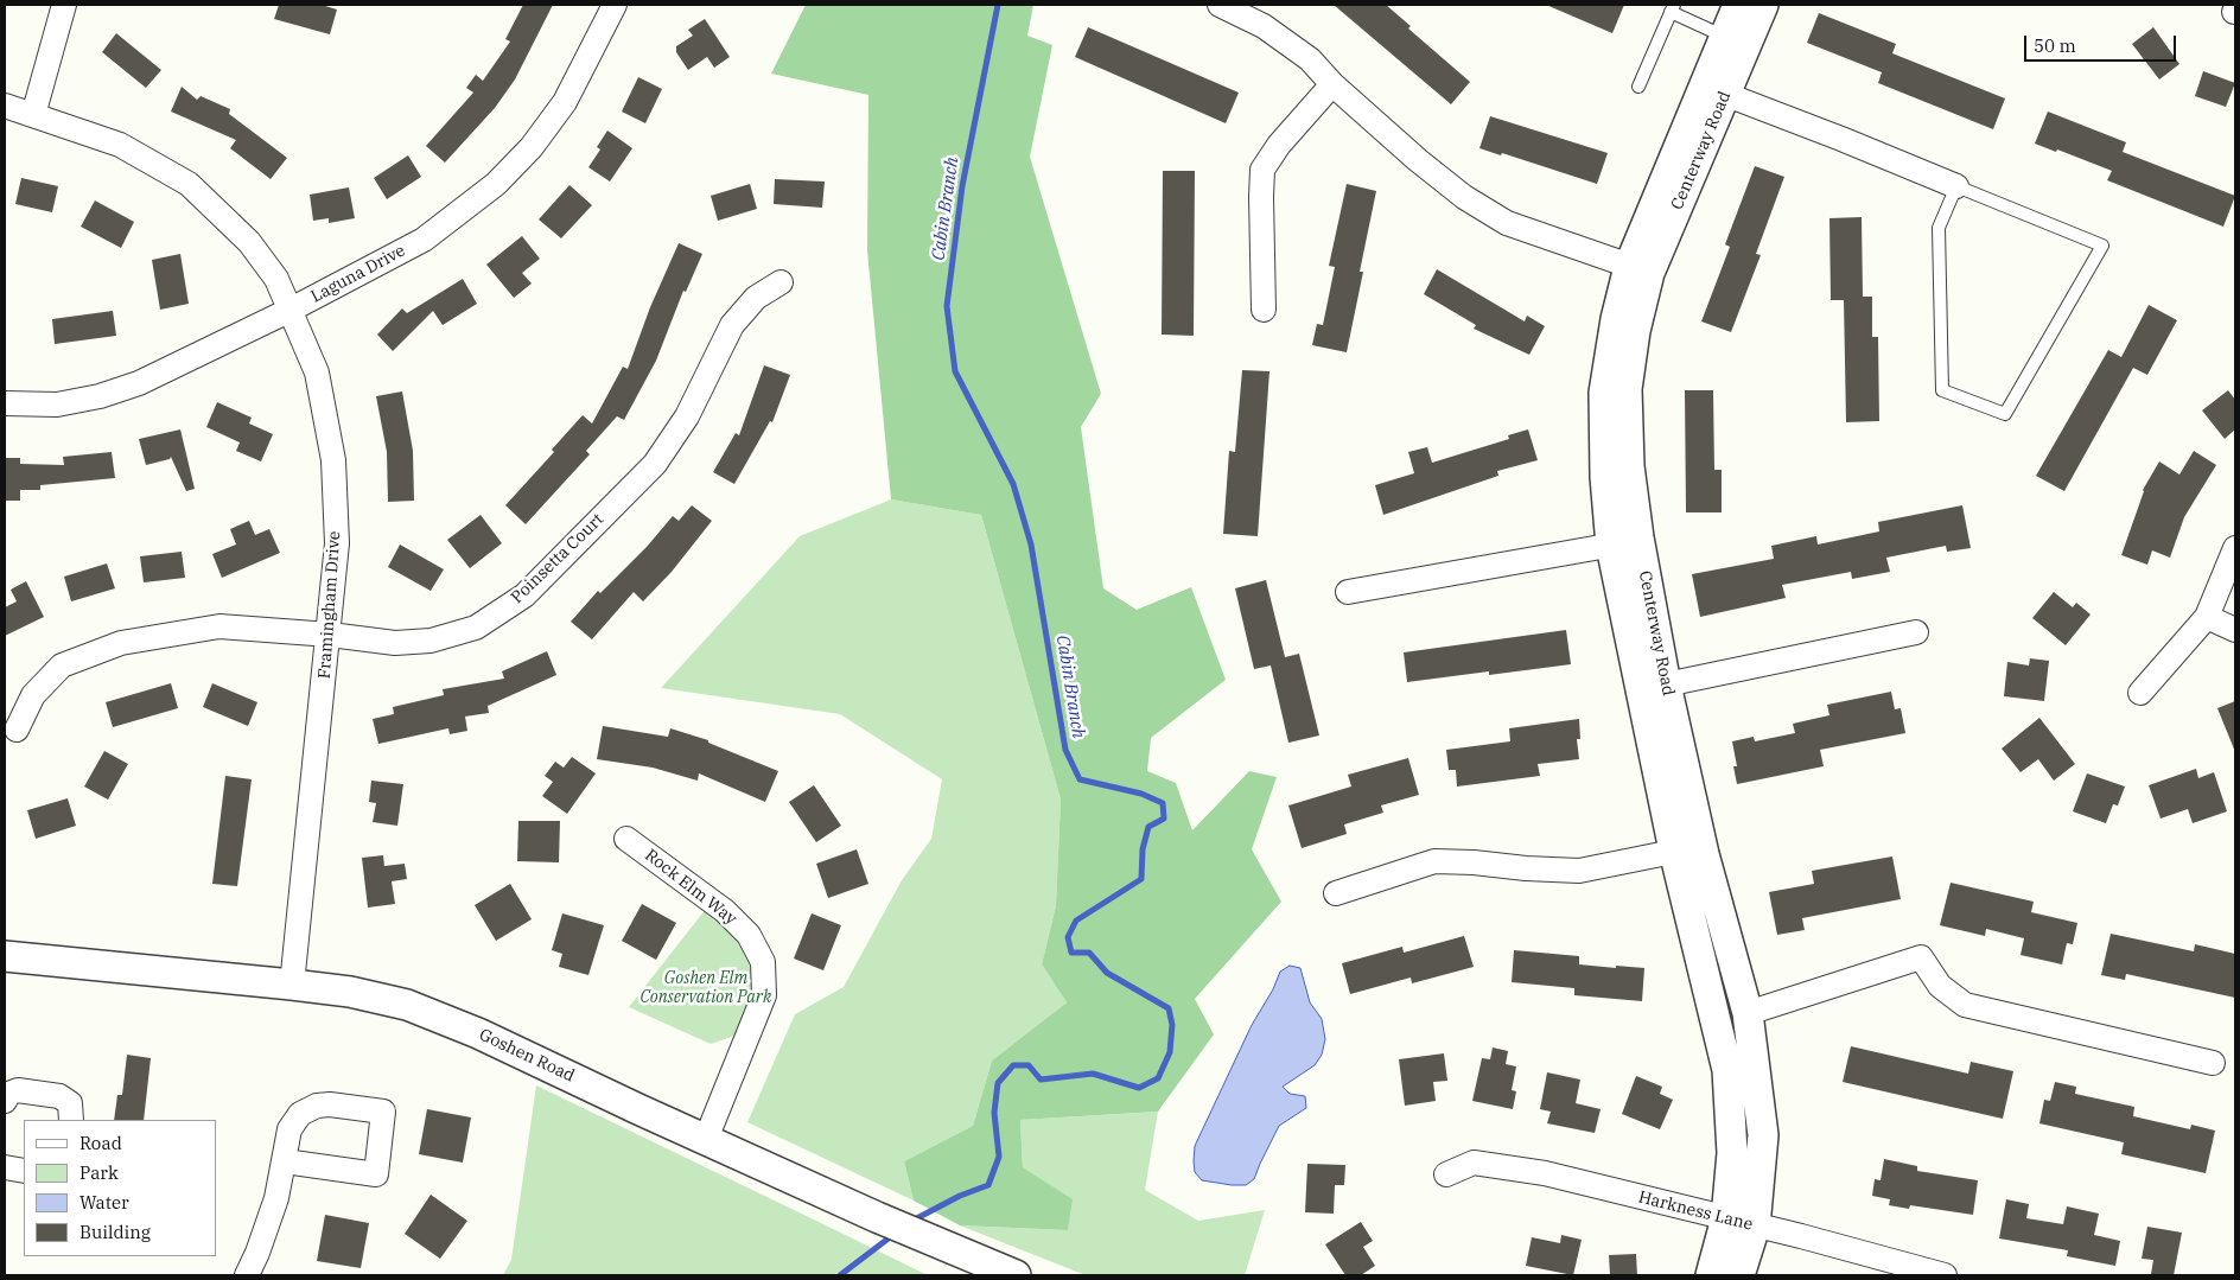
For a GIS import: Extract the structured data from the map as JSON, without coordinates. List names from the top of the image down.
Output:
{
  "streets": {
    "street": [
      "Centerway Road",
      "Laguna Drive",
      "Poinsetta Court",
      "Framingham Drive",
      "Rock Elm Way",
      "Goshen Road",
      "Harkness Lane"
    ]
  },
  "crossings": [
    ["Centerway Road", "Harkness Lane"],
    ["Laguna Drive", "Framingham Drive"],
    ["Poinsetta Court", "Framingham Drive"],
    ["Framingham Drive", "Goshen Road"],
    ["Rock Elm Way", "Goshen Road"]
  ],
  "water": ["Cabin Branch"],
  "parks": ["Goshen Elm Conservation Park"],
  "legend": [
    "Road",
    "Park",
    "Water",
    "Building"
  ],
  "scale_bar": "50 m"
}
